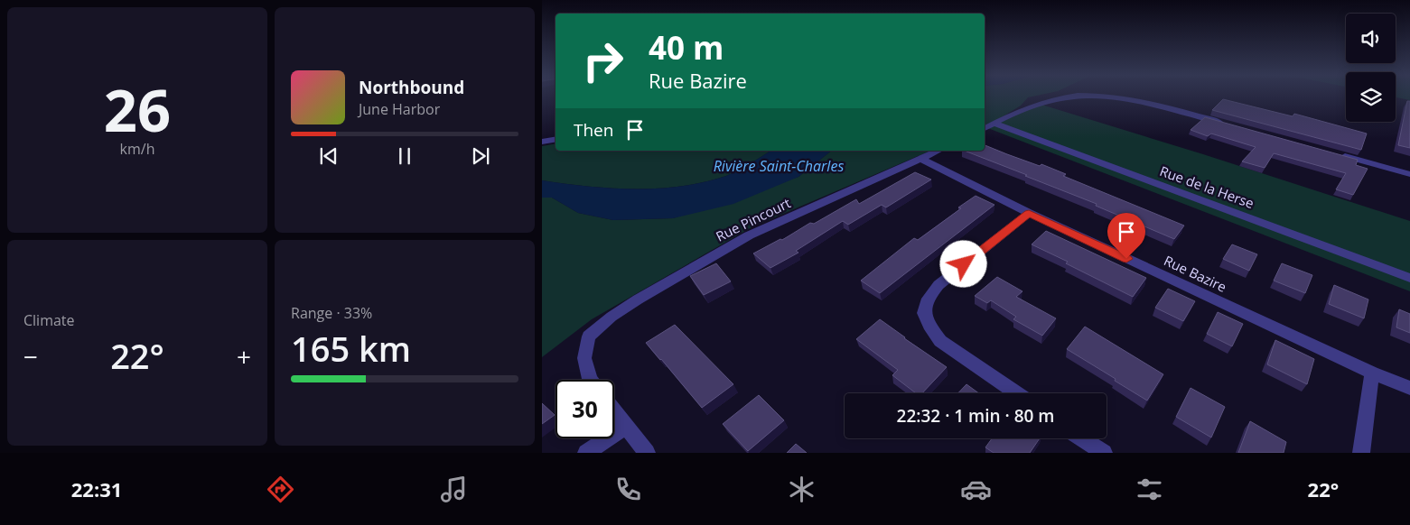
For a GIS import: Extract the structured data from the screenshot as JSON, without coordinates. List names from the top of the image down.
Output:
{
  "streets": {
    "street": ["Rue de la Herse", "Rue Pincourt", "Rue Bazire"]
  },
  "crossings": [
    ["Rue Pincourt", "Rue Bazire"]
  ],
  "water": ["Rivière Saint-Charles"],
  "page": {
    "tile": [
      ["26", "km/h"],
      "Climate",
      ["Range · 33%", "165 km"]
    ],
    "turn": ["40 m", "Rue Bazire"],
    "song": ["Northbound", "June Harbor"],
    "then": "Then",
    "heat": ["−", "22°", "+"],
    "limit": "30",
    "trip": "22:32 · 1 min · 80 m",
    "tabs": ["22:31", "22°"]
  }
}
